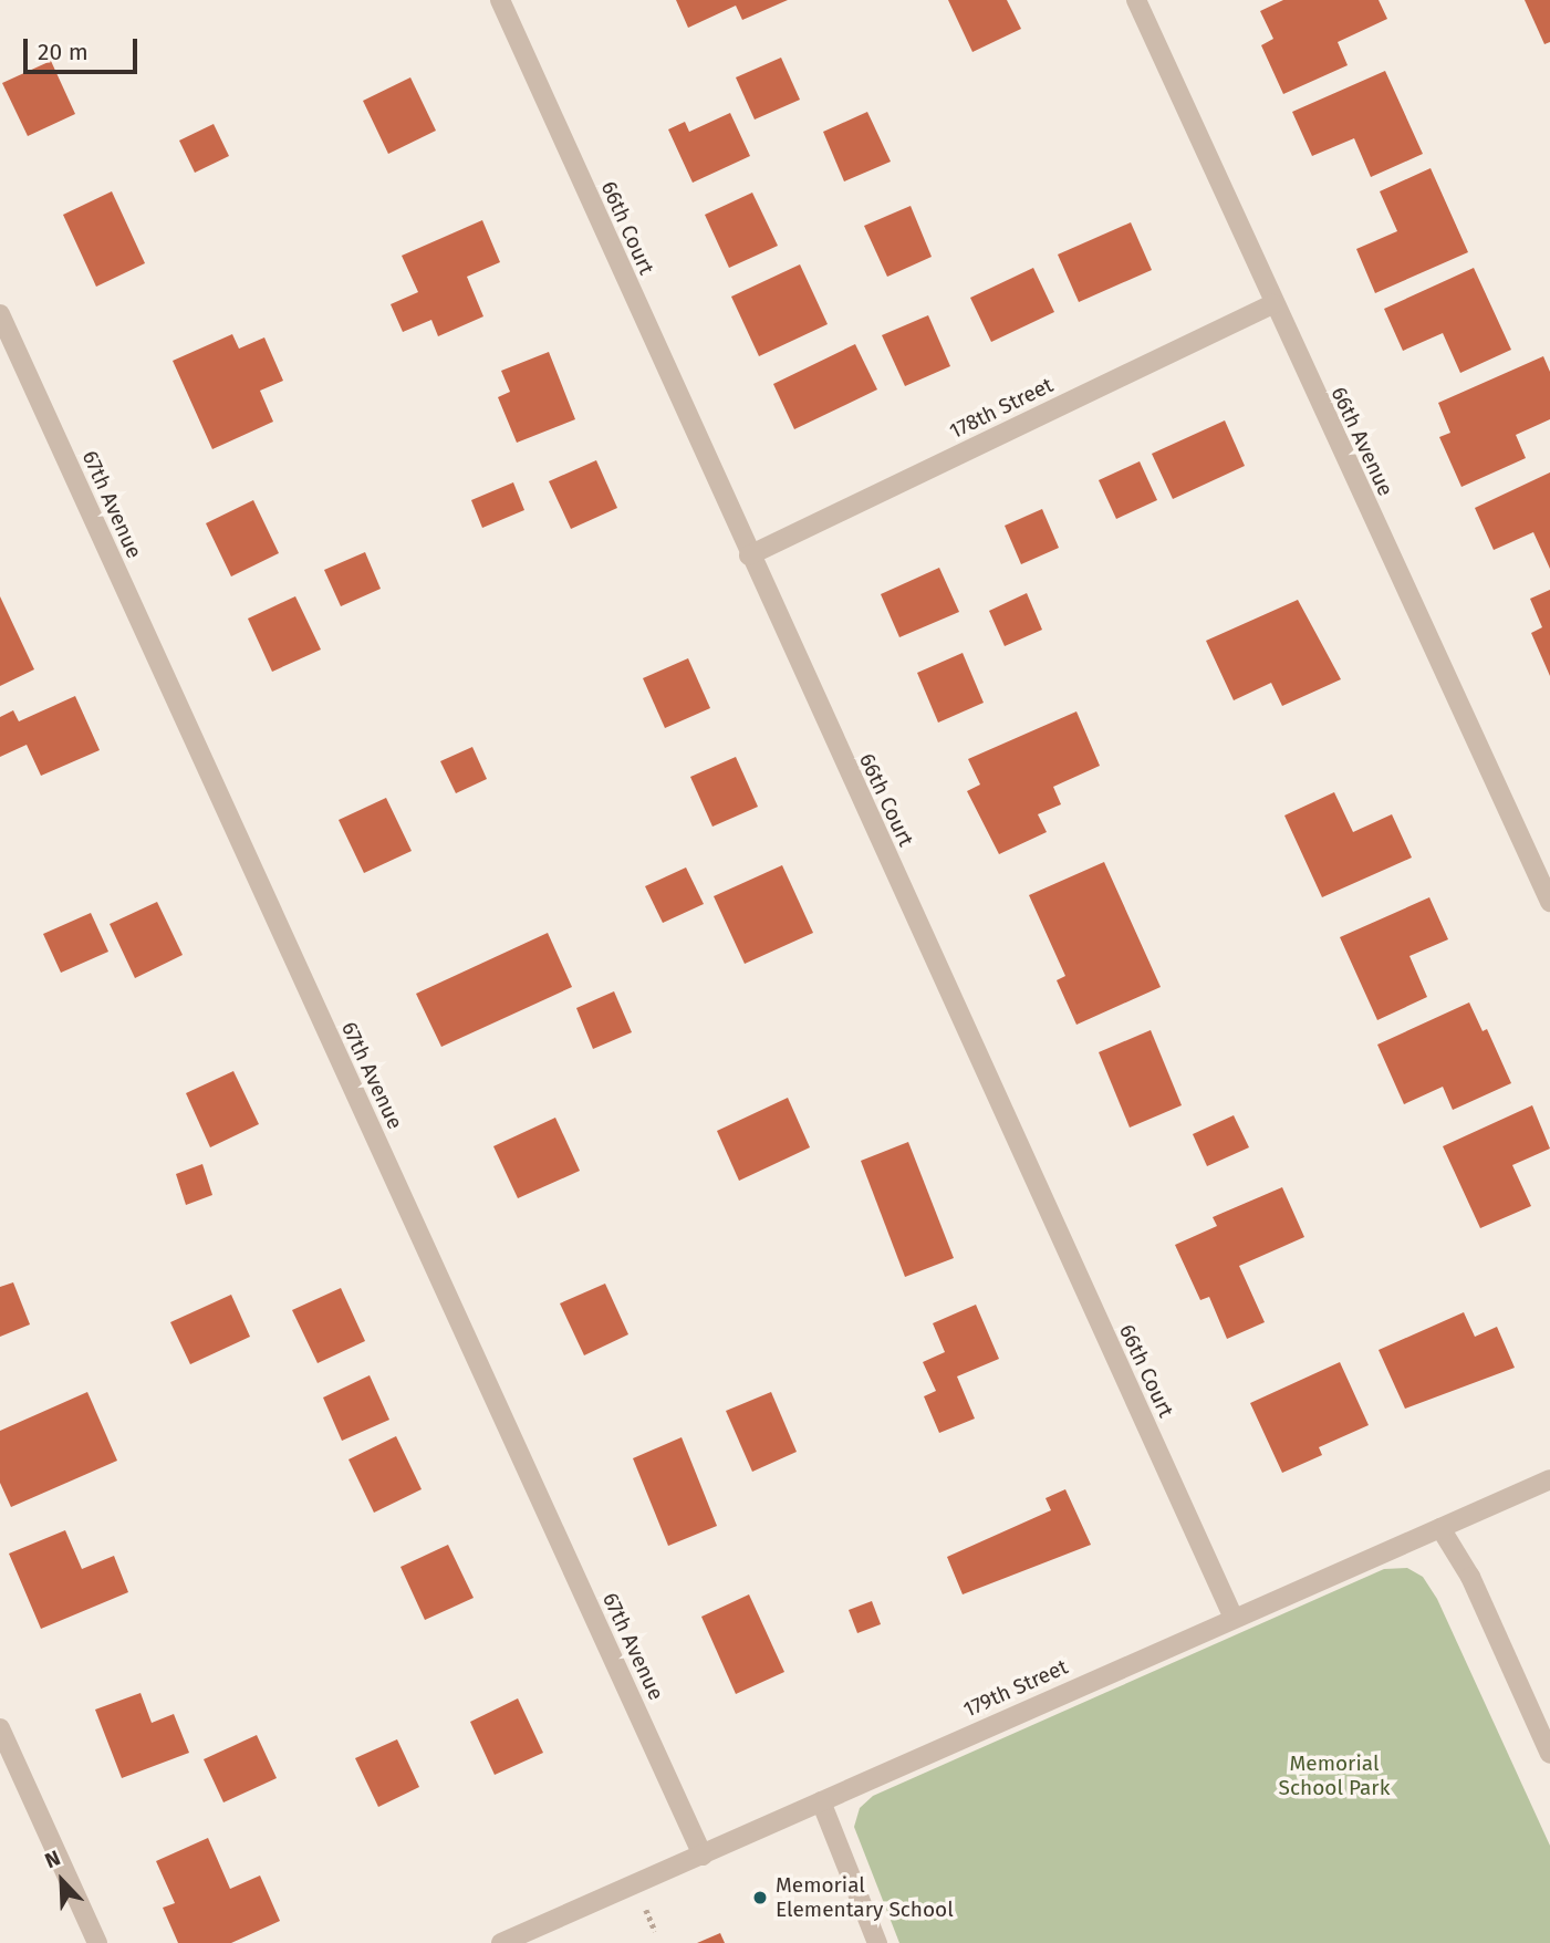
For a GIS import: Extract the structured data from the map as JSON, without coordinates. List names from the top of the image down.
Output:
{
  "streets": {
    "street": [
      "66th Court",
      "178th Street",
      "66th Avenue",
      "67th Avenue",
      "179th Street"
    ]
  },
  "crossings": [
    ["66th Court", "178th Street"],
    ["66th Court", "179th Street"],
    ["178th Street", "66th Avenue"],
    ["67th Avenue", "179th Street"]
  ],
  "parks": ["Memorial School Park"],
  "places": ["Memorial Elementary School"],
  "scale_bar": "20 m",
  "north": "top left"
}
